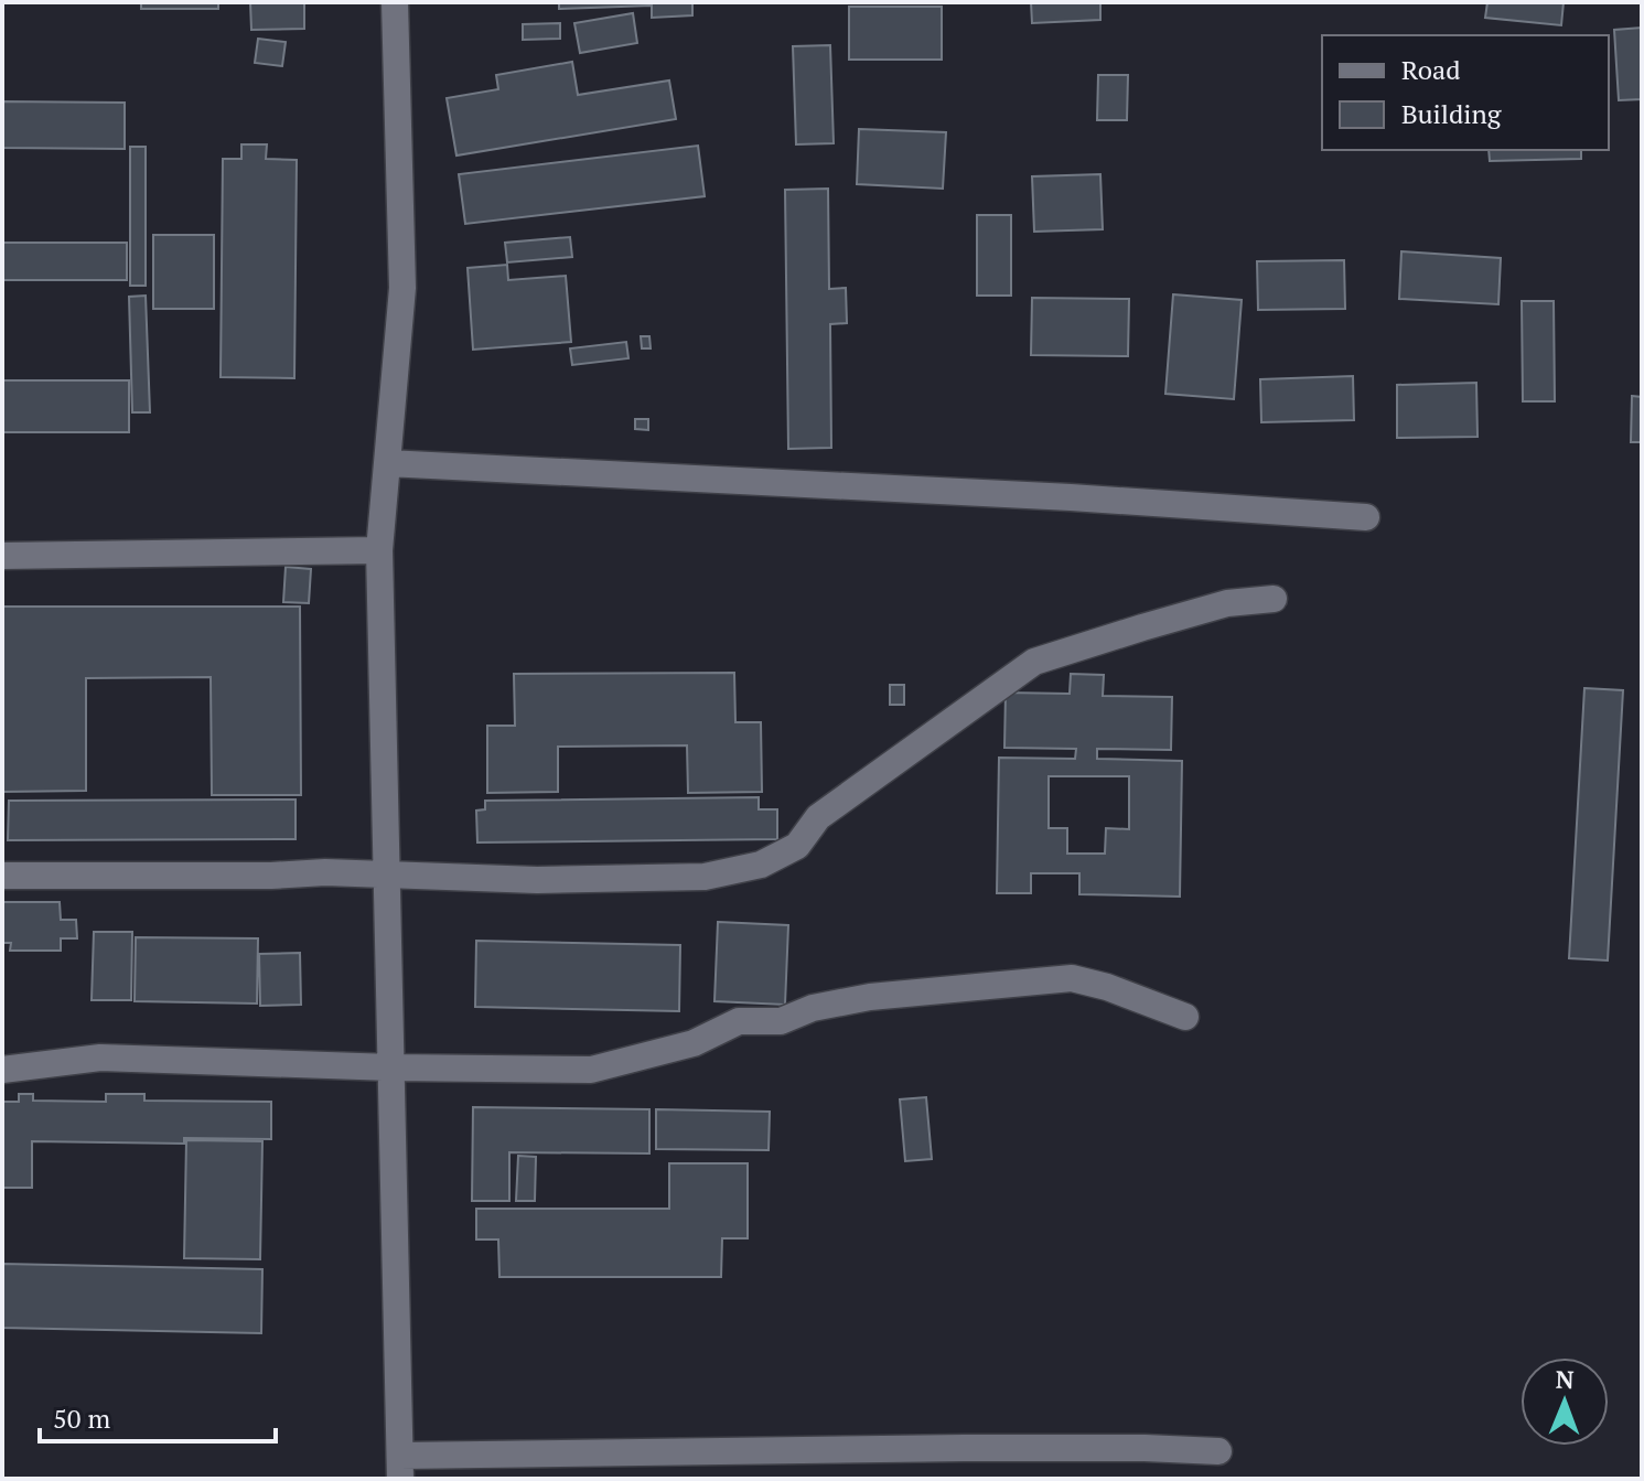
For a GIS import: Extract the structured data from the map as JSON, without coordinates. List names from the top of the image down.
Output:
{
  "legend": ["Road", "Building"],
  "scale_bar": "50 m",
  "north": "top"
}
